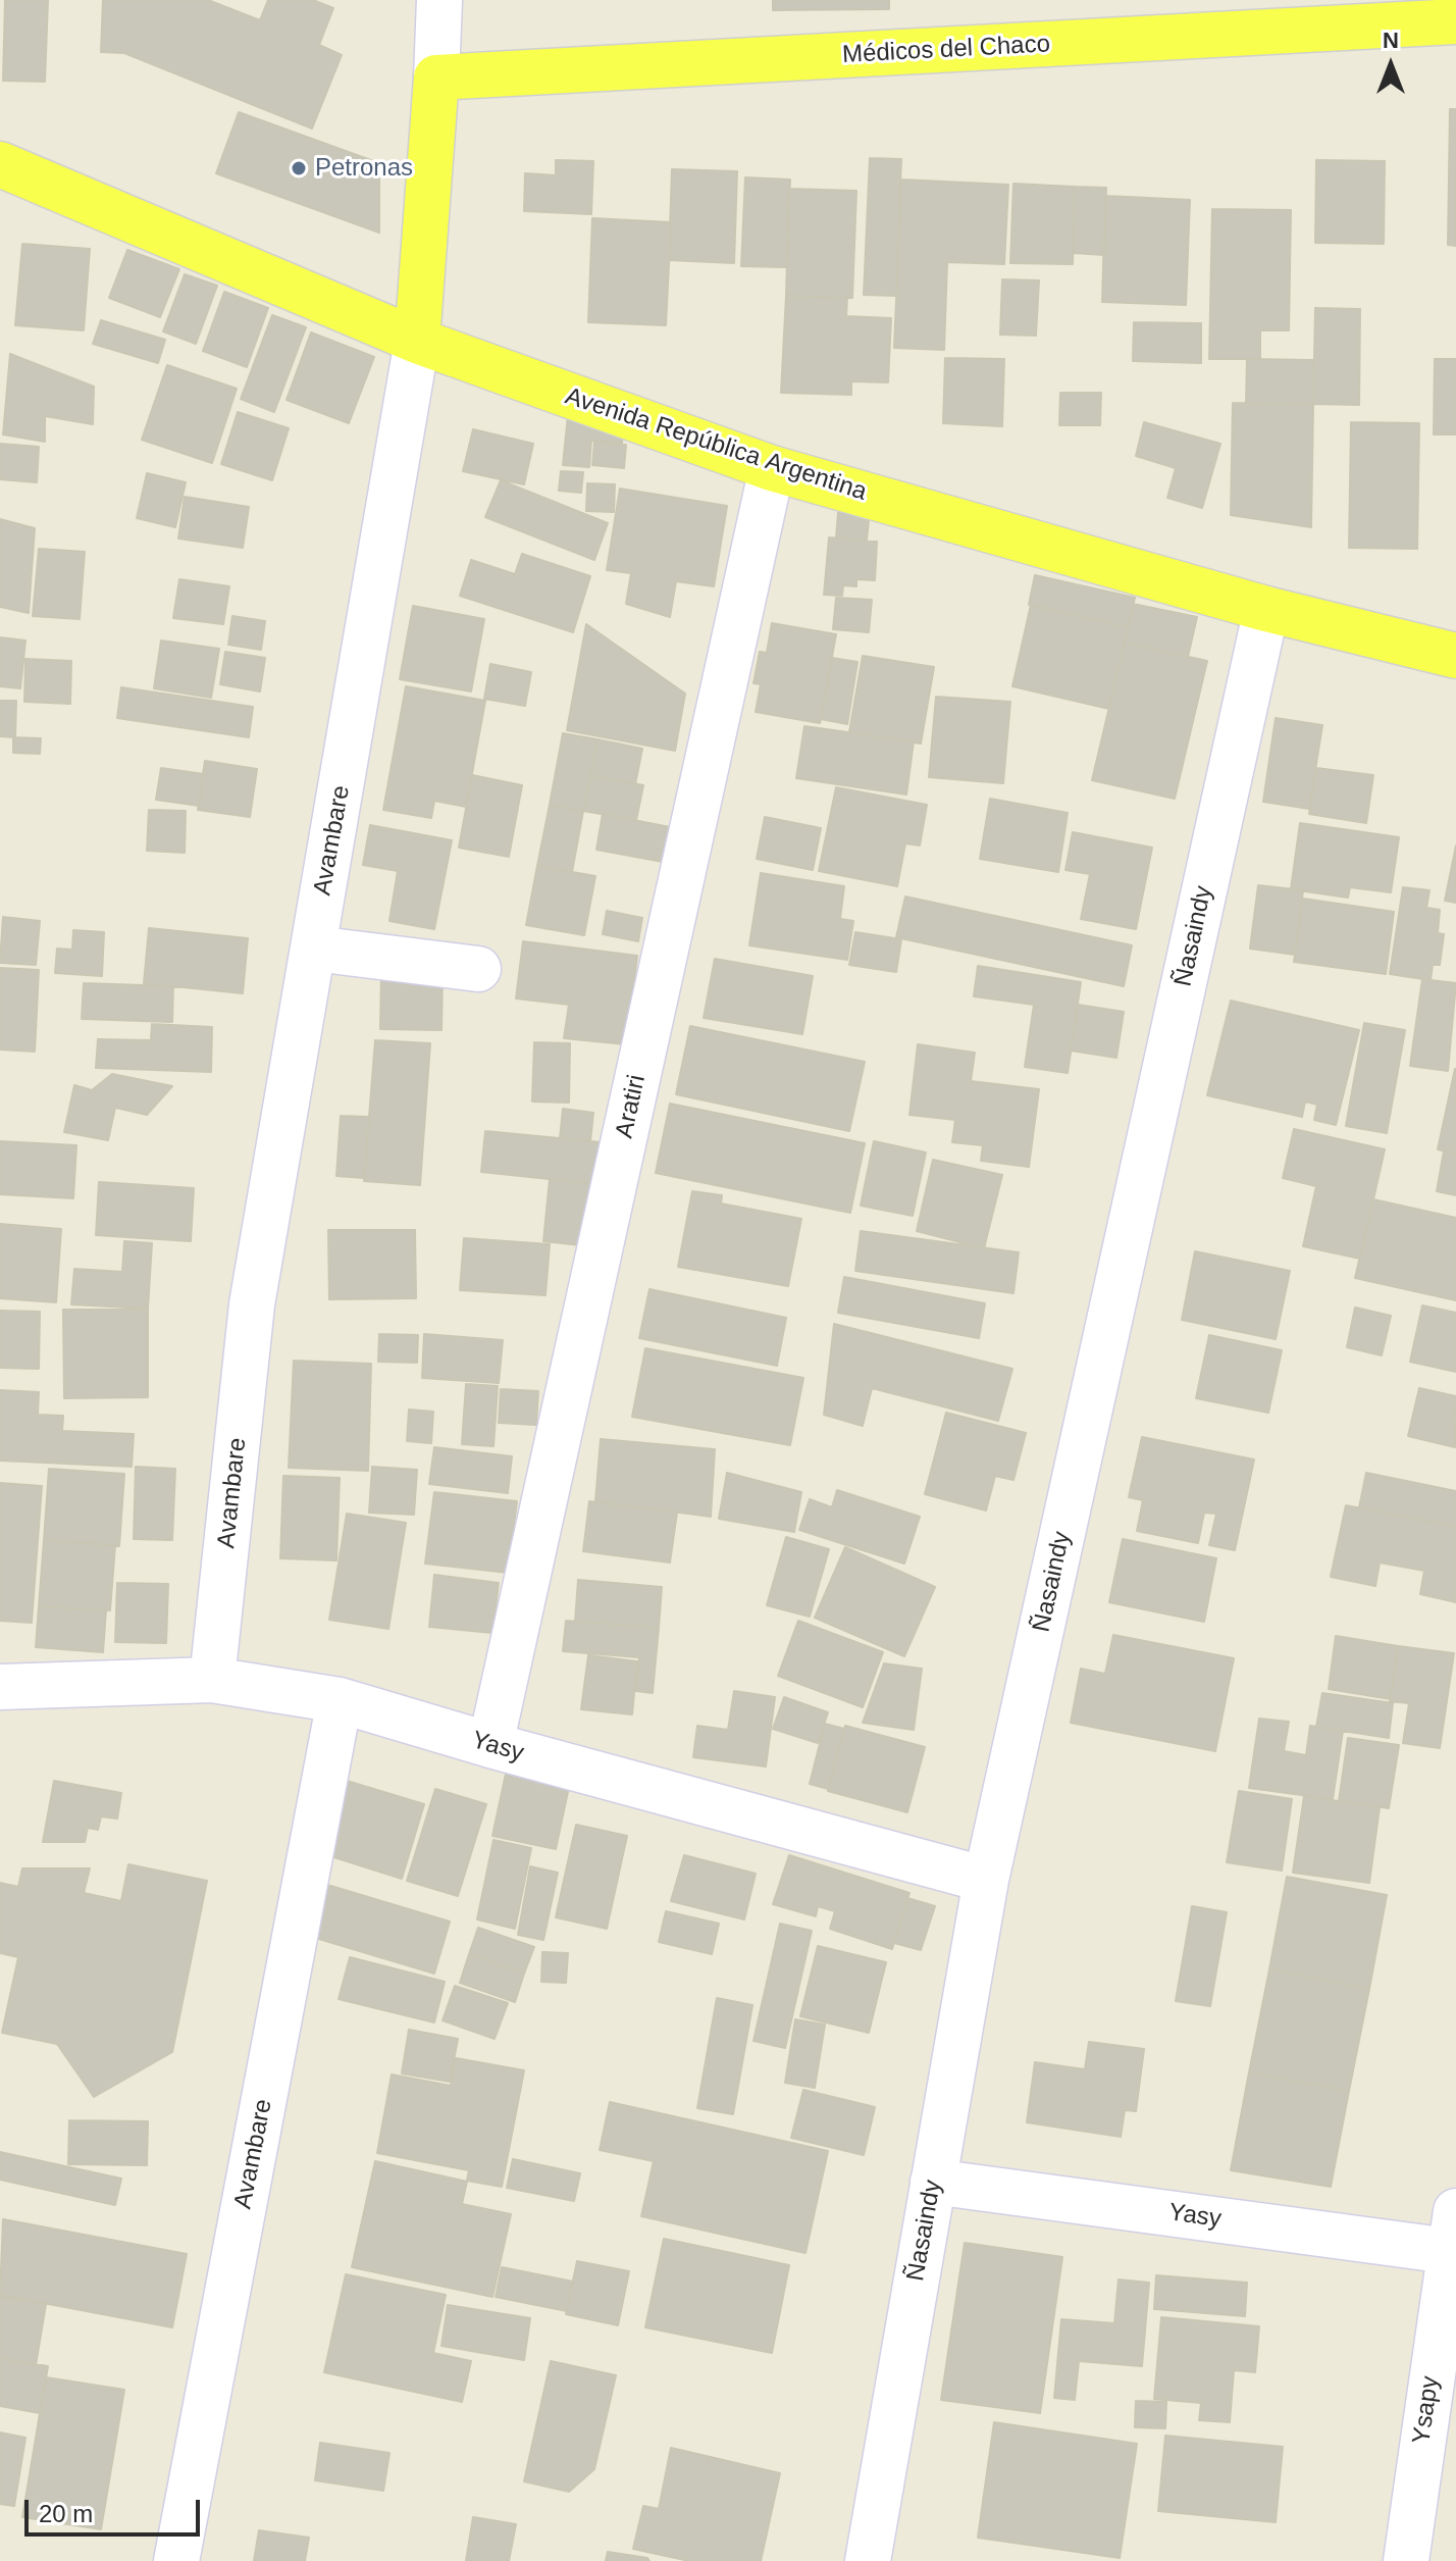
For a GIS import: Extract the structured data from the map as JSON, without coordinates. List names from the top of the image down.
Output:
{
  "streets": {
    "main road": ["Médicos del Chaco", "Avenida República Argentina", "Avambare"],
    "street": [
      "Ñasaindy",
      "Aratiri",
      "Yasy",
      "Ysapy"
    ]
  },
  "crossings": [
    ["Médicos del Chaco", "Avambare"],
    ["Avenida República Argentina", "Avambare"],
    ["Avenida República Argentina", "Ñasaindy"],
    ["Avenida República Argentina", "Aratiri"],
    ["Avambare", "Yasy"],
    ["Ñasaindy", "Yasy"],
    ["Aratiri", "Yasy"],
    ["Yasy", "Ysapy"]
  ],
  "places": ["Petronas"],
  "scale_bar": "20 m",
  "north": "top"
}
